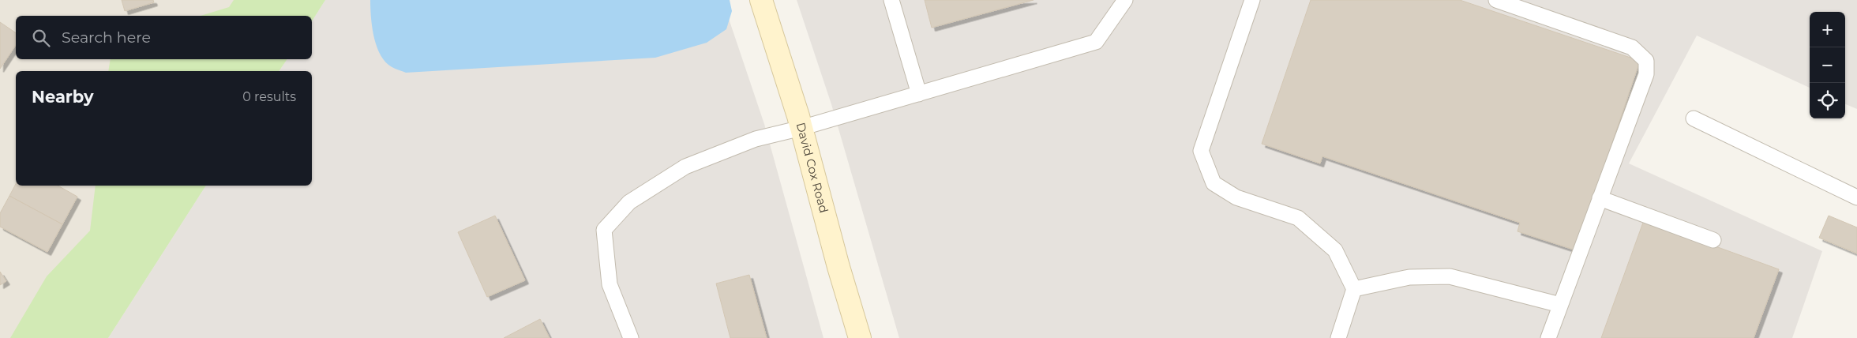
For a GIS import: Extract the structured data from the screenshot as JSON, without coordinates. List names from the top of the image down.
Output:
{
  "streets": {
    "main road": ["David Cox Road"]
  },
  "page": {
    "map_buttons": ["+", "−"],
    "search": "Search here",
    "heading": ["Nearby", "0 results"]
  }
}
